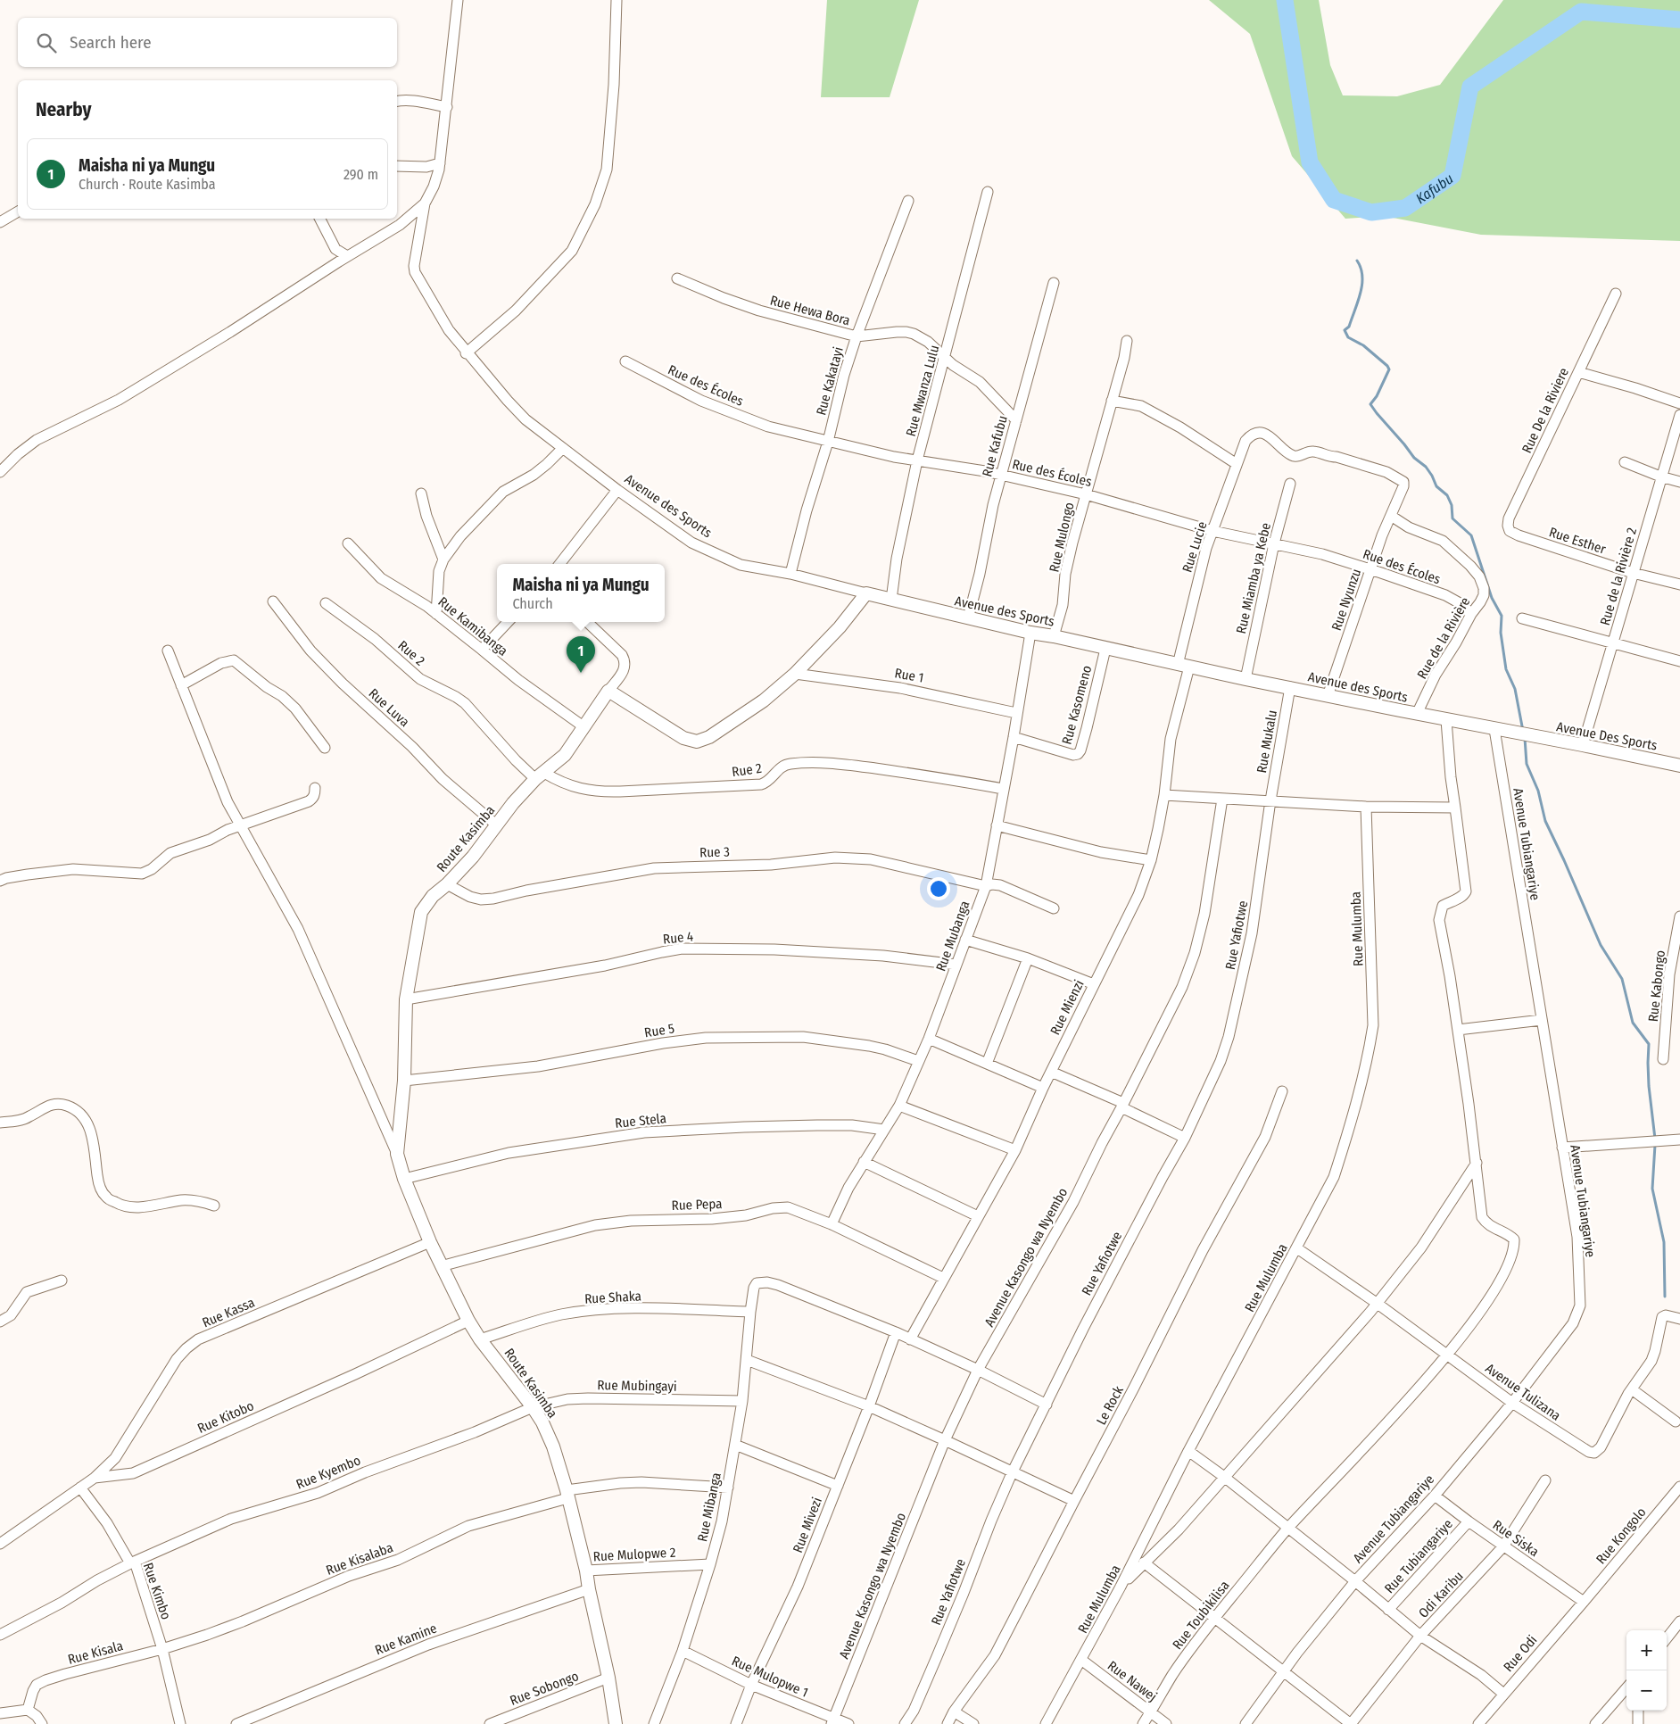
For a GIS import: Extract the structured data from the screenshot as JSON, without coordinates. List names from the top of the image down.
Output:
{
  "streets": {
    "street": [
      "Rue Hewa Bora",
      "Rue Kakatayi",
      "Rue des Écoles",
      "Rue Mwanza Lulu",
      "Rue De la Riviere",
      "Rue Kafubu",
      "Avenue des Sports",
      "Rue Mulongo",
      "Rue Esther",
      "Rue Lucie",
      "Rue de la Rivière 2",
      "Rue Miamba ya Kebe",
      "Rue Nyunzu",
      "Rue Kamibanga",
      "Rue de la Rivière",
      "Rue 2",
      "Rue 1",
      "Rue Kasomeno",
      "Rue Luva",
      "Avenue Des Sports",
      "Rue Mukalu",
      "Route Kasimba",
      "Avenue Tubiangariye",
      "Rue 3",
      "Rue Mulumba",
      "Rue Yafiotwe",
      "Rue Mubanga",
      "Rue 4",
      "Rue Kabongo",
      "Rue Mienzi",
      "Rue 5",
      "Rue Stela",
      "Rue Pepa",
      "Avenue Kasongo wa Nyembo",
      "Rue Shaka",
      "Rue Kassa",
      "Rue Mubingayi",
      "Avenue Tulizana",
      "Le Rock",
      "Rue Kitobo",
      "Rue Kyembo",
      "Rue Mibanga",
      "Rue Mivezi",
      "Rue Kongolo",
      "Rue Siska",
      "Rue Mulopwe 2",
      "Rue Tubiangariye",
      "Rue Kisalaba",
      "Rue Kimbo",
      "Odi Karibu",
      "Rue Toubikilisa",
      "Rue Kamine",
      "Rue Kisala",
      "Rue Odi",
      "Rue Mulopwe 1",
      "Rue Nawej",
      "Rue Sobongo"
    ]
  },
  "crossings": [
    ["Rue Hewa Bora", "Rue Kakatayi"],
    ["Rue Hewa Bora", "Rue Mwanza Lulu"],
    ["Rue Hewa Bora", "Rue Kafubu"],
    ["Rue Kakatayi", "Rue des Écoles"],
    ["Rue Kakatayi", "Avenue des Sports"],
    ["Rue des Écoles", "Rue Mwanza Lulu"],
    ["Rue des Écoles", "Rue Kafubu"],
    ["Rue des Écoles", "Rue Mulongo"],
    ["Rue des Écoles", "Rue Lucie"],
    ["Rue des Écoles", "Rue Miamba ya Kebe"],
    ["Rue des Écoles", "Rue Nyunzu"],
    ["Rue des Écoles", "Rue de la Rivière"],
    ["Rue Mwanza Lulu", "Avenue des Sports"],
    ["Rue De la Riviere", "Rue Esther"],
    ["Rue Kafubu", "Avenue des Sports"],
    ["Avenue des Sports", "Rue Mulongo"],
    ["Avenue des Sports", "Rue Lucie"],
    ["Avenue des Sports", "Rue Miamba ya Kebe"],
    ["Avenue des Sports", "Rue Nyunzu"],
    ["Avenue des Sports", "Rue de la Rivière"],
    ["Avenue des Sports", "Rue Kasomeno"],
    ["Avenue des Sports", "Avenue Des Sports"],
    ["Avenue des Sports", "Rue Mukalu"],
    ["Avenue des Sports", "Avenue Tubiangariye"],
    ["Avenue des Sports", "Rue Mubanga"],
    ["Avenue des Sports", "Rue Mienzi"],
    ["Rue Esther", "Rue de la Rivière 2"],
    ["Rue Lucie", "Rue Nyunzu"],
    ["Rue Lucie", "Rue Mienzi"],
    ["Rue de la Rivière 2", "Avenue Des Sports"],
    ["Rue Nyunzu", "Rue de la Rivière"],
    ["Rue Kamibanga", "Route Kasimba"],
    ["Rue 2", "Route Kasimba"],
    ["Rue 2", "Rue Mubanga"],
    ["Rue 1", "Rue Mubanga"],
    ["Rue Kasomeno", "Rue Mubanga"],
    ["Rue Luva", "Route Kasimba"],
    ["Rue Mukalu", "Rue Yafiotwe"],
    ["Route Kasimba", "Rue 3"],
    ["Route Kasimba", "Rue 4"],
    ["Route Kasimba", "Rue 5"],
    ["Route Kasimba", "Rue Stela"],
    ["Route Kasimba", "Rue Pepa"],
    ["Route Kasimba", "Rue Shaka"],
    ["Route Kasimba", "Rue Kassa"],
    ["Route Kasimba", "Rue Mubingayi"],
    ["Route Kasimba", "Rue Kitobo"],
    ["Route Kasimba", "Rue Kyembo"],
    ["Route Kasimba", "Rue Mulopwe 2"],
    ["Route Kasimba", "Rue Kisalaba"],
    ["Route Kasimba", "Rue Kamine"],
    ["Route Kasimba", "Rue Sobongo"],
    ["Avenue Tubiangariye", "Avenue Tulizana"],
    ["Avenue Tubiangariye", "Rue Siska"],
    ["Rue 3", "Rue Mubanga"],
    ["Rue Mulumba", "Avenue Tulizana"],
    ["Rue Mulumba", "Rue Nawej"],
    ["Rue Mubanga", "Rue 4"],
    ["Rue Mubanga", "Rue 5"],
    ["Rue Mubanga", "Rue Stela"],
    ["Rue Mubanga", "Rue Pepa"],
    ["Rue Mienzi", "Rue Pepa"],
    ["Avenue Kasongo wa Nyembo", "Rue Mulopwe 1"],
    ["Rue Shaka", "Rue Mibanga"],
    ["Rue Kassa", "Rue Kitobo"],
    ["Rue Mubingayi", "Rue Kyembo"],
    ["Rue Mubingayi", "Rue Mibanga"],
    ["Avenue Tulizana", "Rue Toubikilisa"],
    ["Rue Kyembo", "Rue Kimbo"],
    ["Rue Mibanga", "Rue Mivezi"],
    ["Rue Mibanga", "Rue Mulopwe 2"],
    ["Rue Mibanga", "Rue Kisalaba"],
    ["Rue Mibanga", "Rue Mulopwe 1"],
    ["Rue Mivezi", "Rue Mulopwe 1"],
    ["Rue Kongolo", "Rue Siska"],
    ["Rue Kongolo", "Rue Odi"],
    ["Rue Siska", "Rue Tubiangariye"],
    ["Rue Siska", "Odi Karibu"],
    ["Rue Siska", "Rue Odi"],
    ["Rue Kisalaba", "Rue Kimbo"],
    ["Rue Kisalaba", "Rue Kisala"],
    ["Rue Kimbo", "Rue Kisala"],
    ["Rue Toubikilisa", "Rue Nawej"]
  ],
  "water": ["Kafubu"],
  "page": {
    "search": "Search here",
    "heading": "Nearby",
    "list": [
      {
        "mark": "1",
        "name": "Maisha ni ya Mungu",
        "note": "Church · Route Kasimba",
        "value": "290 m"
      }
    ],
    "popup": ["Maisha ni ya Mungu", "Church"],
    "pins": "1",
    "map_buttons": ["+", "−"]
  }
}
